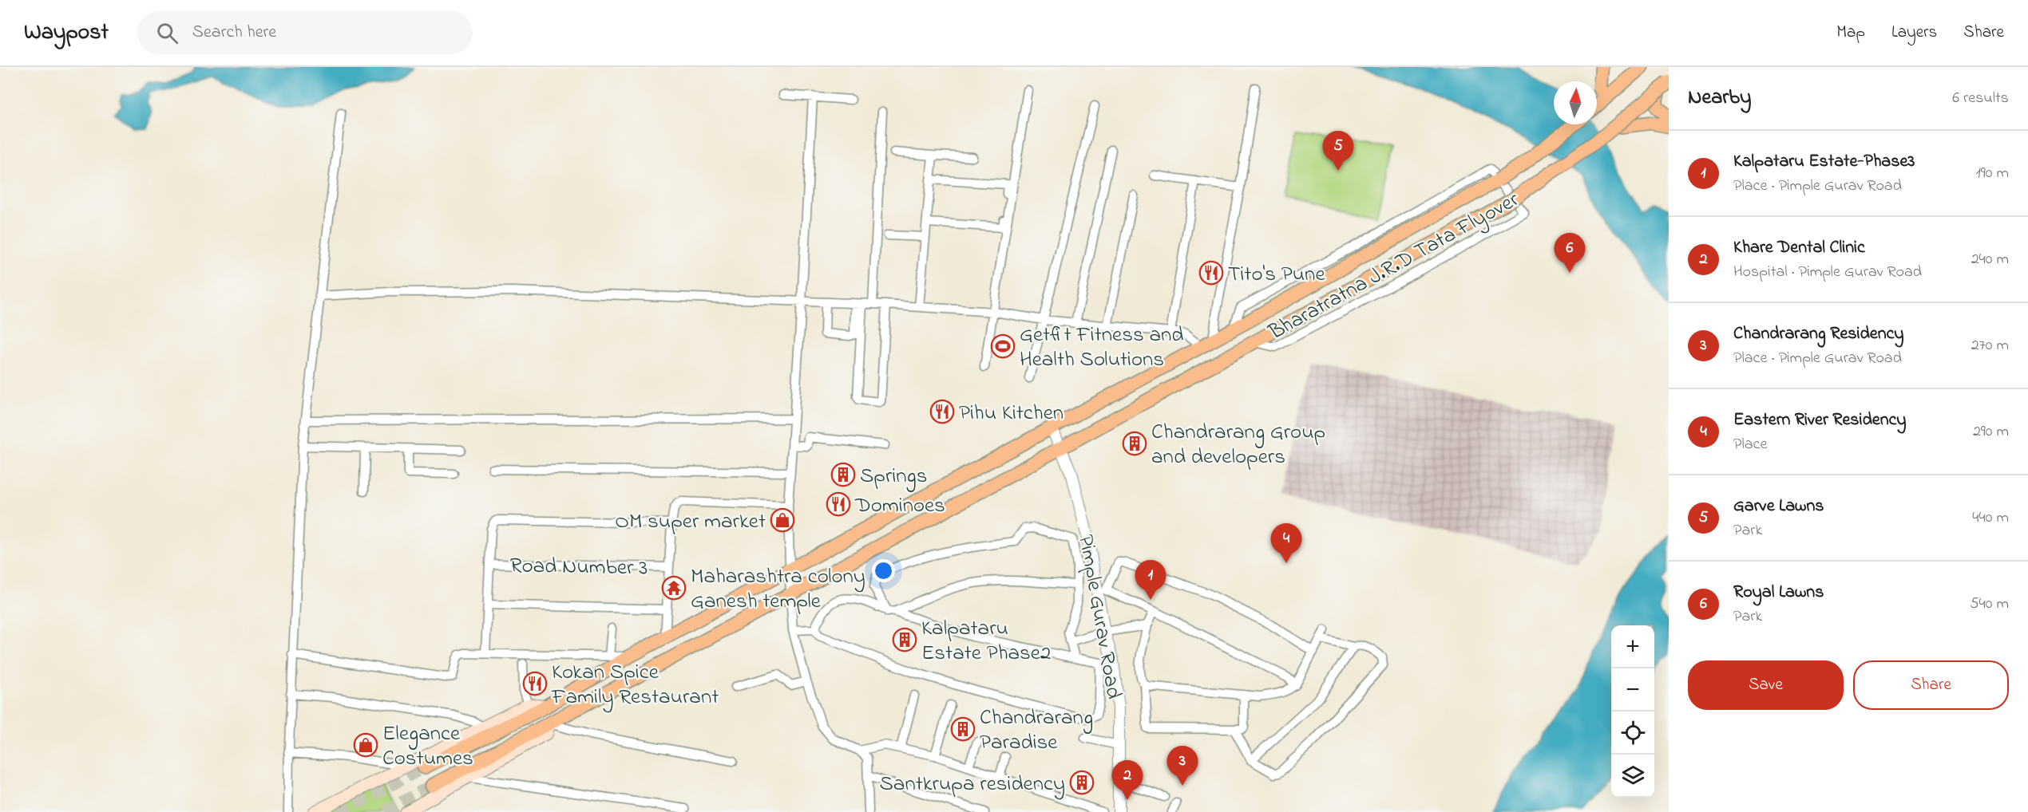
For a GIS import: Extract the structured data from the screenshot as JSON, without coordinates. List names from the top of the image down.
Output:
{
  "streets": {
    "main road": ["Bharatratna J.R.D Tata Flyover"],
    "street": ["Road Number 3", "Pimple Gurav Road"]
  },
  "crossings": [
    ["Bharatratna J.R.D Tata Flyover", "Pimple Gurav Road"]
  ],
  "places": {
    "restaurant": [
      "Tito's Pune",
      "Pihu Kitchen",
      "Dominoes",
      "Kokan Spice Family Restaurant"
    ],
    "sports": ["Getfit Fitness and Health Solutions"],
    "building": [
      "Chandrarang Group and developers",
      "Springs",
      "Kalpataru Estate Phase2",
      "Chandrarang Paradise",
      "Santkrupa residency"
    ],
    "shop": ["OM super market", "Elegance Costumes"],
    "temple": ["Maharashtra colony Ganesh temple"]
  },
  "north": "top",
  "page": {
    "header": "Waypost",
    "search": "Search here",
    "nav": ["Map", "Layers", "Share"],
    "heading": ["Nearby", "6 results"],
    "list": [
      {
        "mark": "1",
        "name": "Kalpataru Estate-Phase3",
        "note": "Place · Pimple Gurav Road",
        "value": "190 m"
      },
      {
        "mark": "2",
        "name": "Khare Dental Clinic",
        "note": "Hospital · Pimple Gurav Road",
        "value": "240 m"
      },
      {
        "mark": "3",
        "name": "Chandrarang Residency",
        "note": "Place · Pimple Gurav Road",
        "value": "270 m"
      },
      {
        "mark": "4",
        "name": "Eastern River Residency",
        "note": "Place",
        "value": "290 m"
      },
      {
        "mark": "5",
        "name": "Garve Lawns",
        "note": "Park",
        "value": "440 m"
      },
      {
        "mark": "6",
        "name": "Royal Lawns",
        "note": "Park",
        "value": "540 m"
      }
    ],
    "pins": [
      "5",
      "6",
      "4",
      "1",
      "3",
      "2"
    ],
    "map_buttons": ["+", "−"],
    "buttons": ["Save", "Share"]
  }
}
